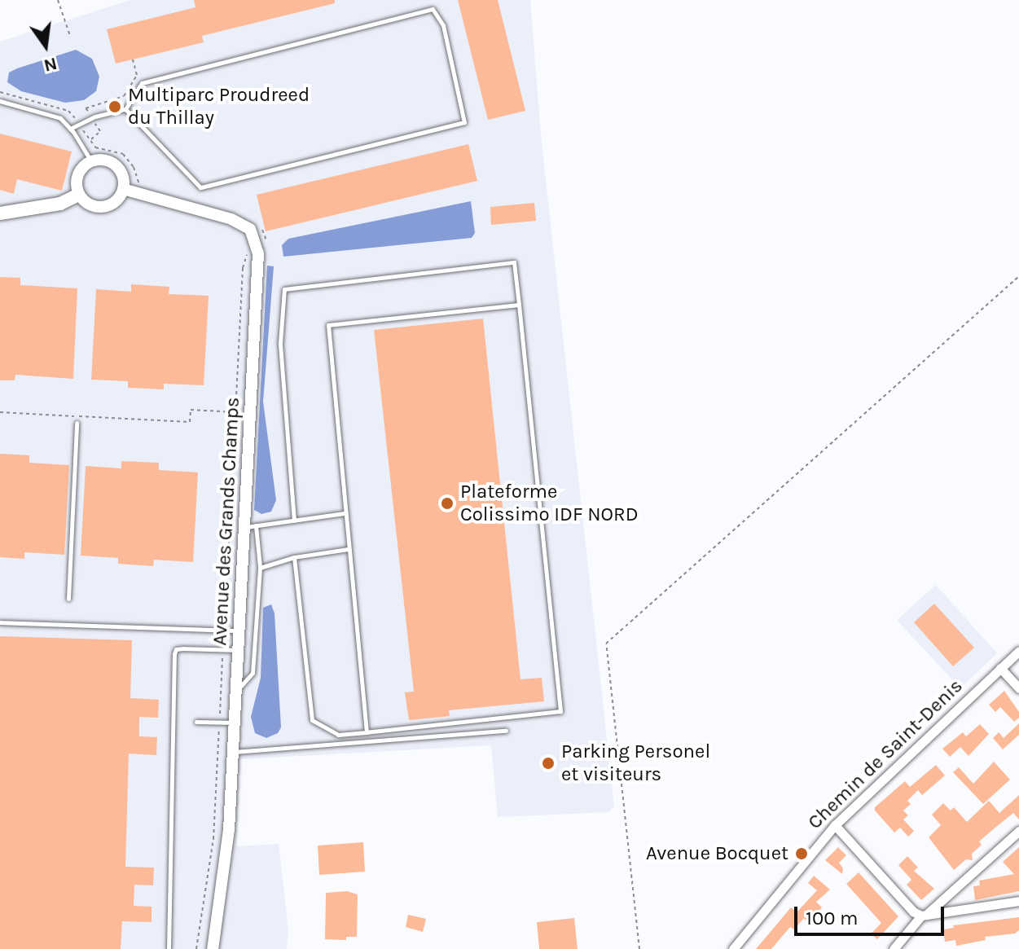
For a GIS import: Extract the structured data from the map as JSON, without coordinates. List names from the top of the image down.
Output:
{
  "streets": {
    "main road": ["Avenue des Grands Champs"],
    "street": ["Chemin de Saint-Denis"]
  },
  "places": [
    "Multiparc Proudreed du Thillay",
    "Plateforme Colissimo IDF NORD",
    "Parking Personel et visiteurs",
    "Avenue Bocquet"
  ],
  "scale_bar": "100 m",
  "north": "bottom"
}
